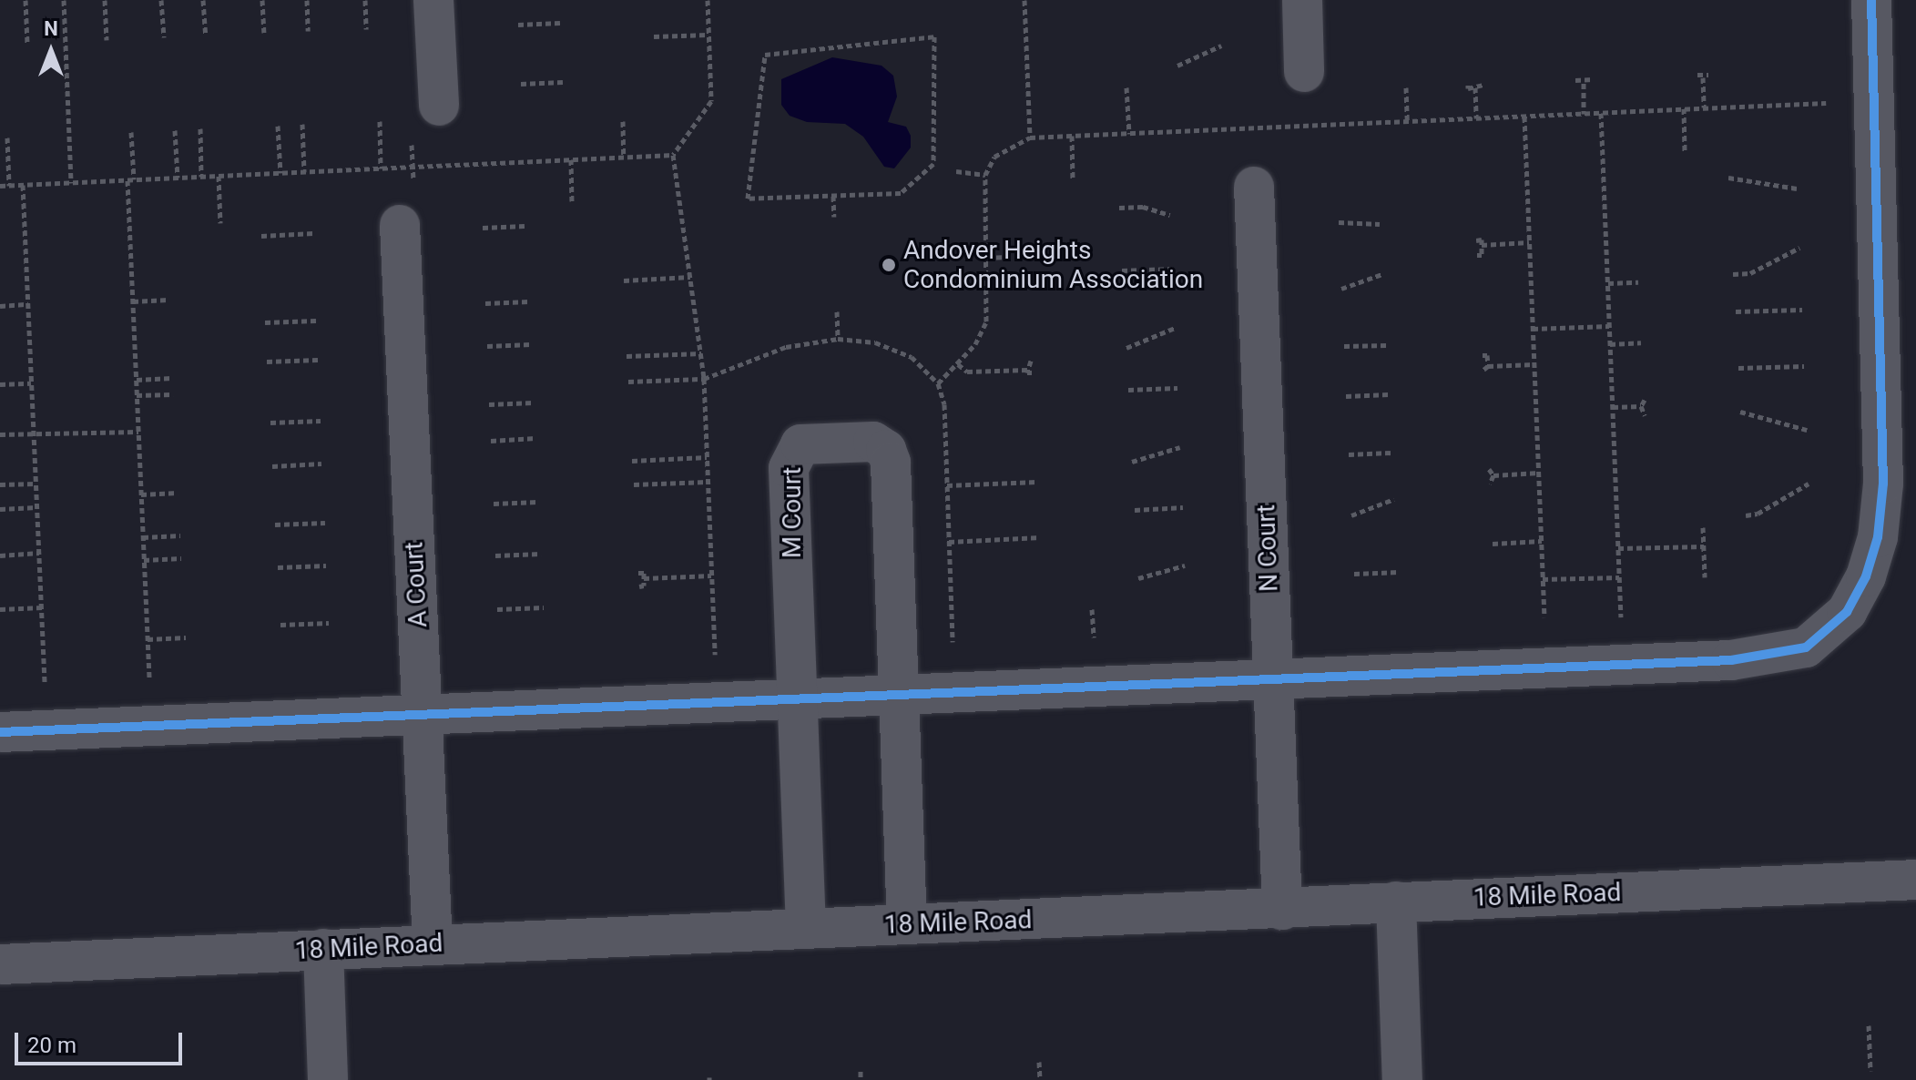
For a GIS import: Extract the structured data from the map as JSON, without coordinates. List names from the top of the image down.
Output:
{
  "streets": {
    "street": [
      "M Court",
      "N Court",
      "A Court",
      "18 Mile Road"
    ]
  },
  "crossings": [
    ["M Court", "18 Mile Road"],
    ["N Court", "18 Mile Road"],
    ["A Court", "18 Mile Road"]
  ],
  "places": ["Andover Heights Condominium Association"],
  "scale_bar": "20 m",
  "north": "top"
}
